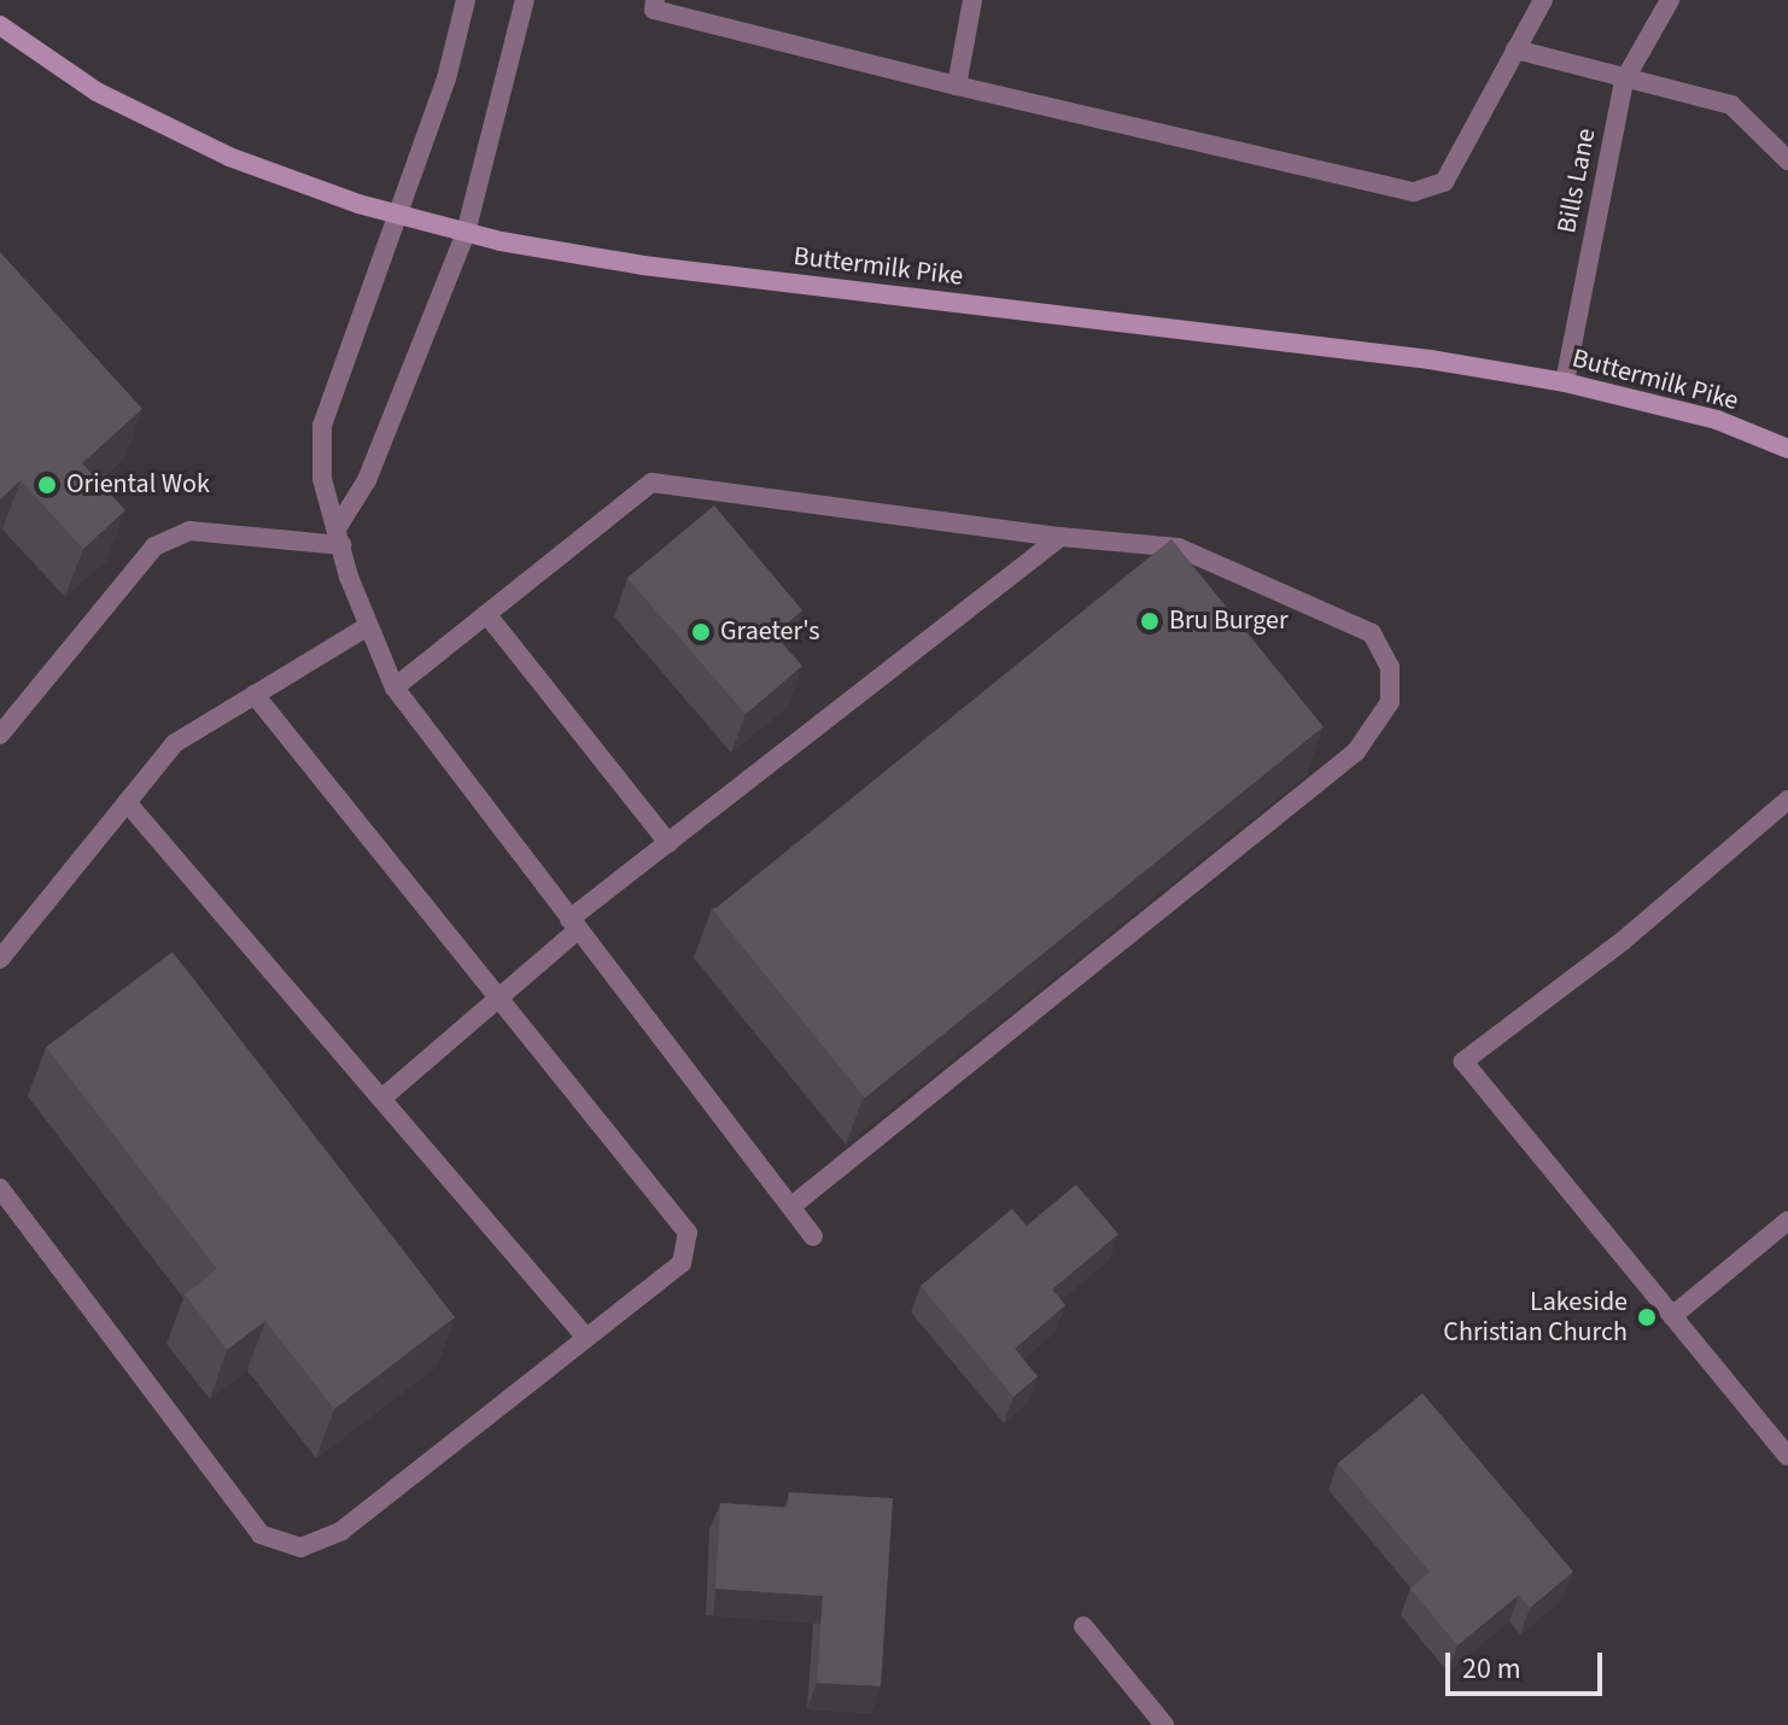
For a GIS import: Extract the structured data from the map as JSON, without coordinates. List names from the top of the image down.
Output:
{
  "streets": {
    "main road": ["Buttermilk Pike"],
    "street": ["Bills Lane"]
  },
  "crossings": [
    ["Bills Lane", "Buttermilk Pike"]
  ],
  "places": [
    "Oriental Wok",
    "Bru Burger",
    "Graeter's",
    "Lakeside Christian Church"
  ],
  "scale_bar": "20 m"
}
